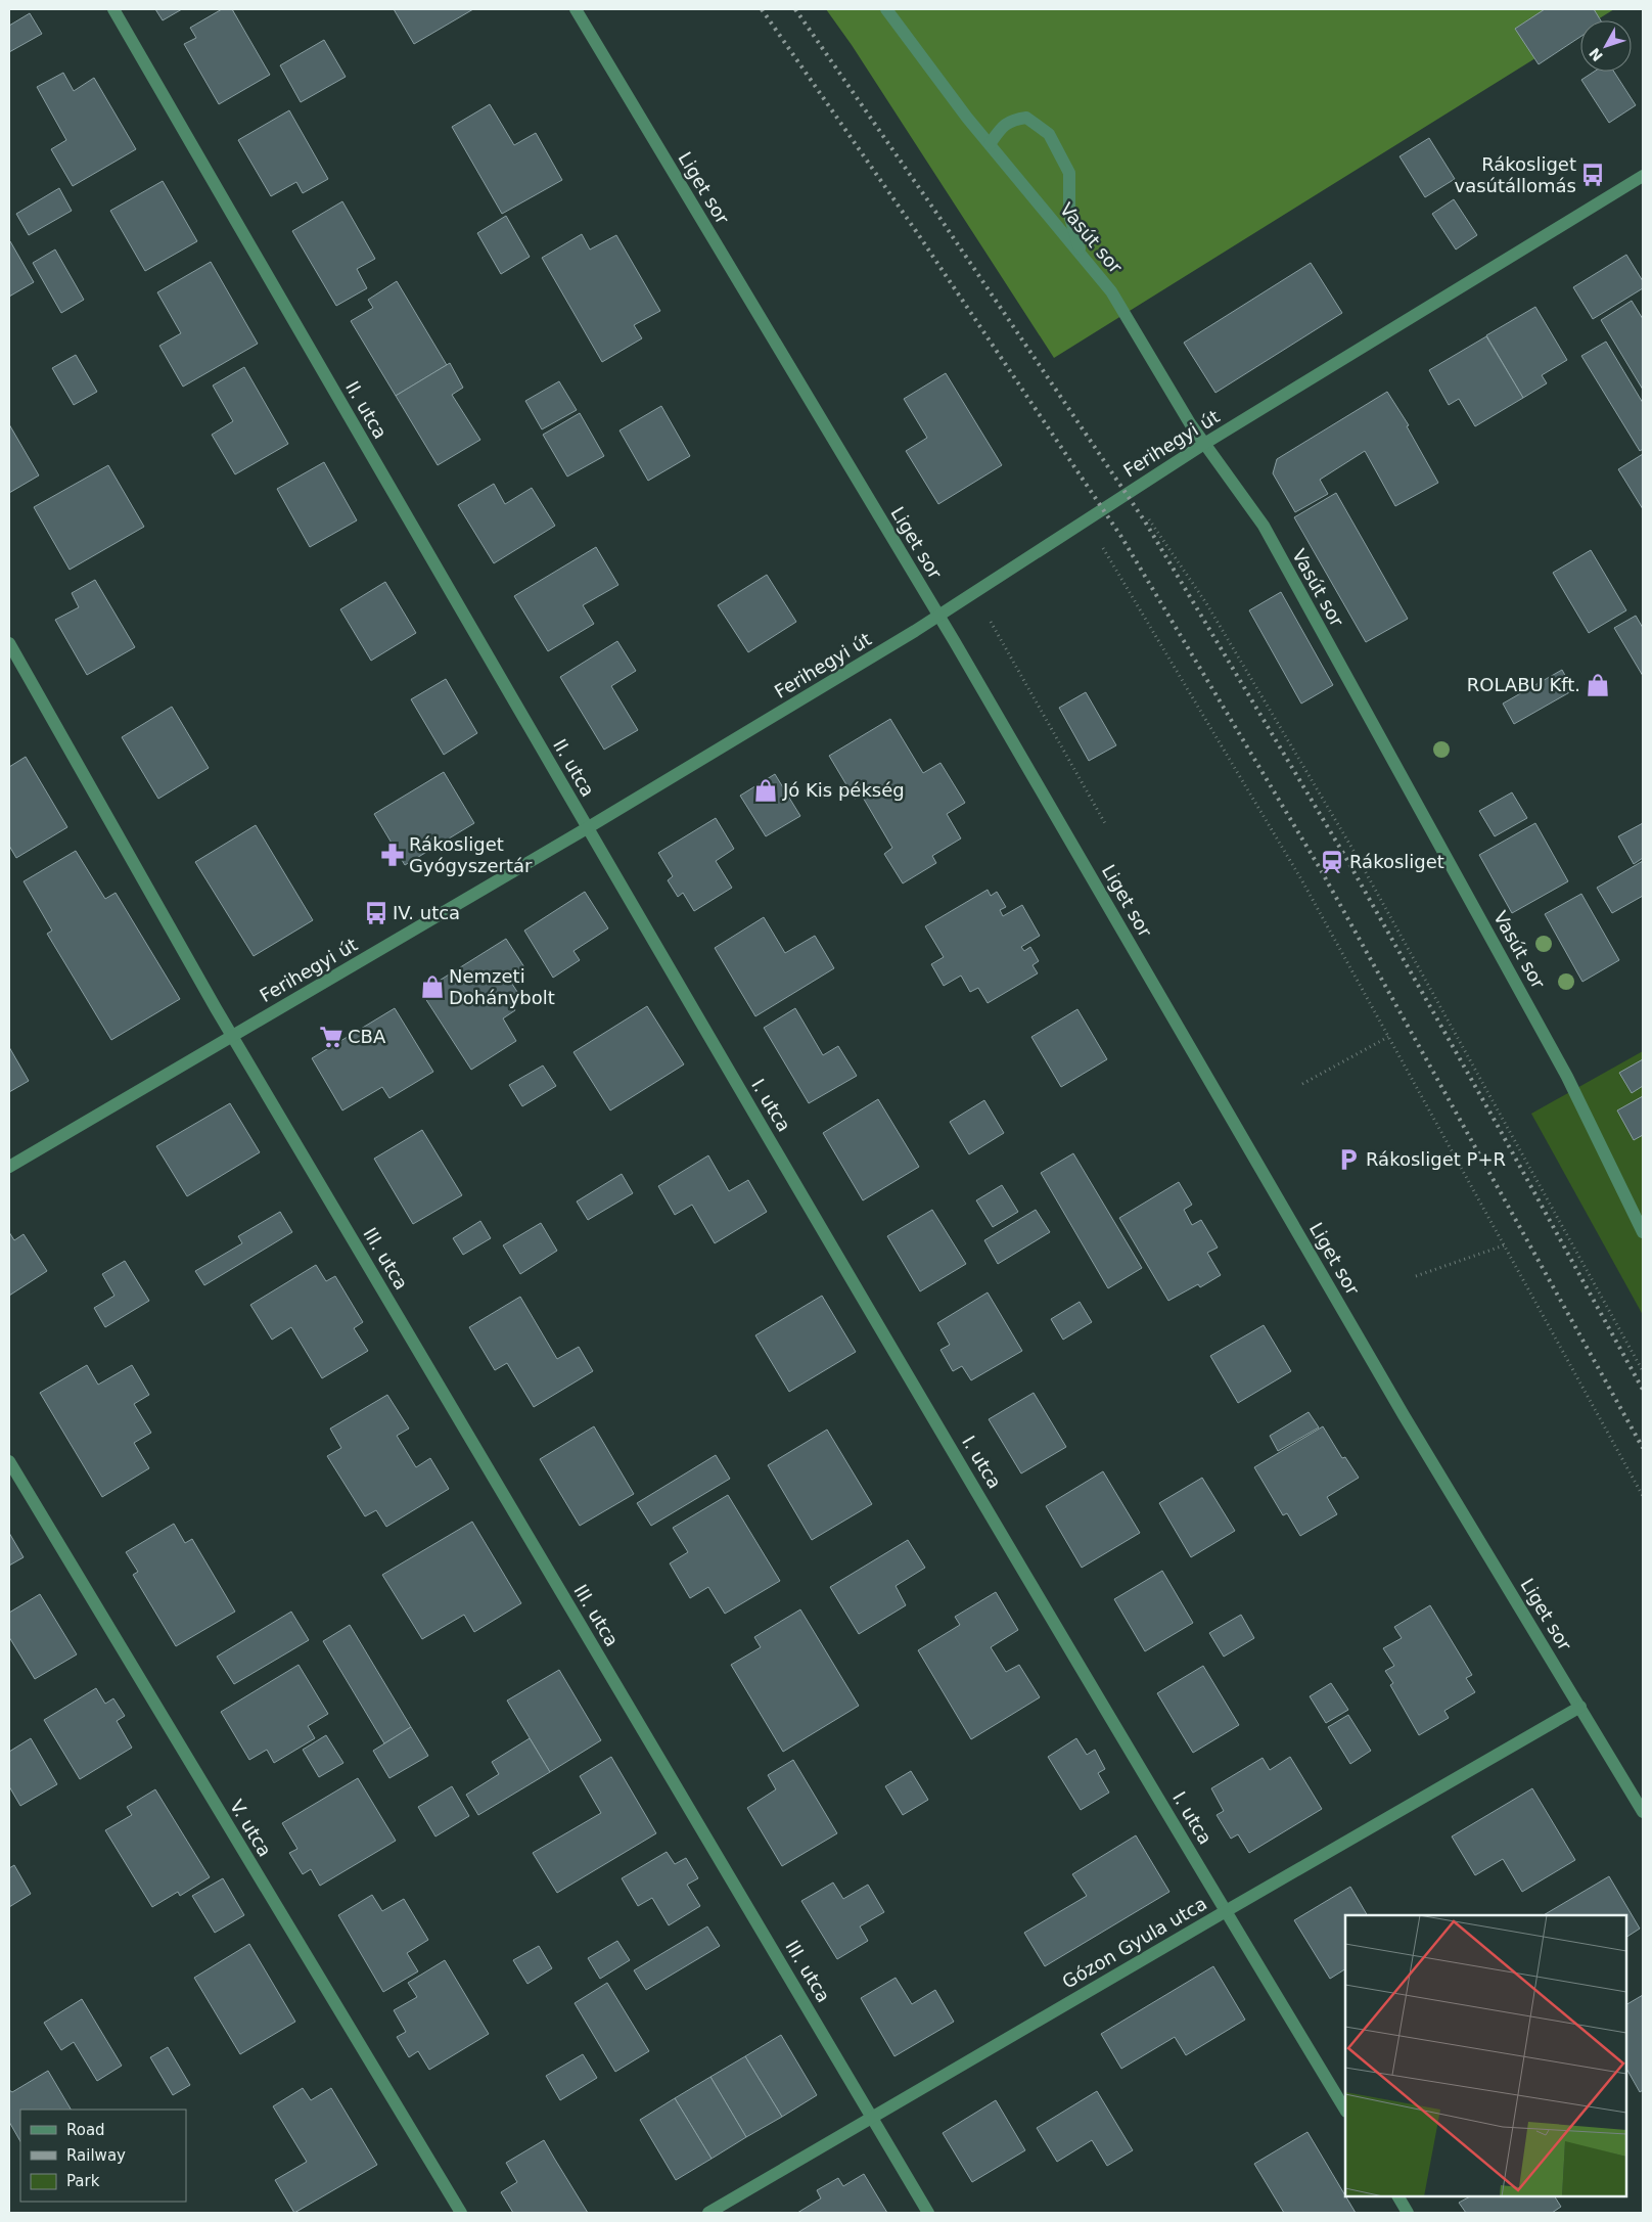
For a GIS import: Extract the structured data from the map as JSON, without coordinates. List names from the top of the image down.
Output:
{
  "streets": {
    "street": [
      "Liget sor",
      "Vasút sor",
      "II. utca",
      "Ferihegyi út",
      "I. utca",
      "III. utca",
      "V. utca",
      "Gózon Gyula utca"
    ]
  },
  "crossings": [
    ["Liget sor", "Ferihegyi út"],
    ["Liget sor", "Gózon Gyula utca"],
    ["Vasút sor", "Ferihegyi út"],
    ["II. utca", "Ferihegyi út"],
    ["II. utca", "I. utca"],
    ["Ferihegyi út", "I. utca"],
    ["Ferihegyi út", "III. utca"],
    ["I. utca", "Gózon Gyula utca"],
    ["III. utca", "Gózon Gyula utca"]
  ],
  "places": {
    "bus stop": ["Rákosliget vasútállomás", "IV. utca"],
    "shop": ["ROLABU Kft.", "Jó Kis pékség", "Nemzeti Dohánybolt"],
    "pharmacy": ["Rákosliget Gyógyszertár"],
    "station": ["Rákosliget"],
    "supermarket": ["CBA"],
    "parking": ["Rákosliget P+R"]
  },
  "legend": ["Road", "Railway", "Park"],
  "north": "bottom left"
}
